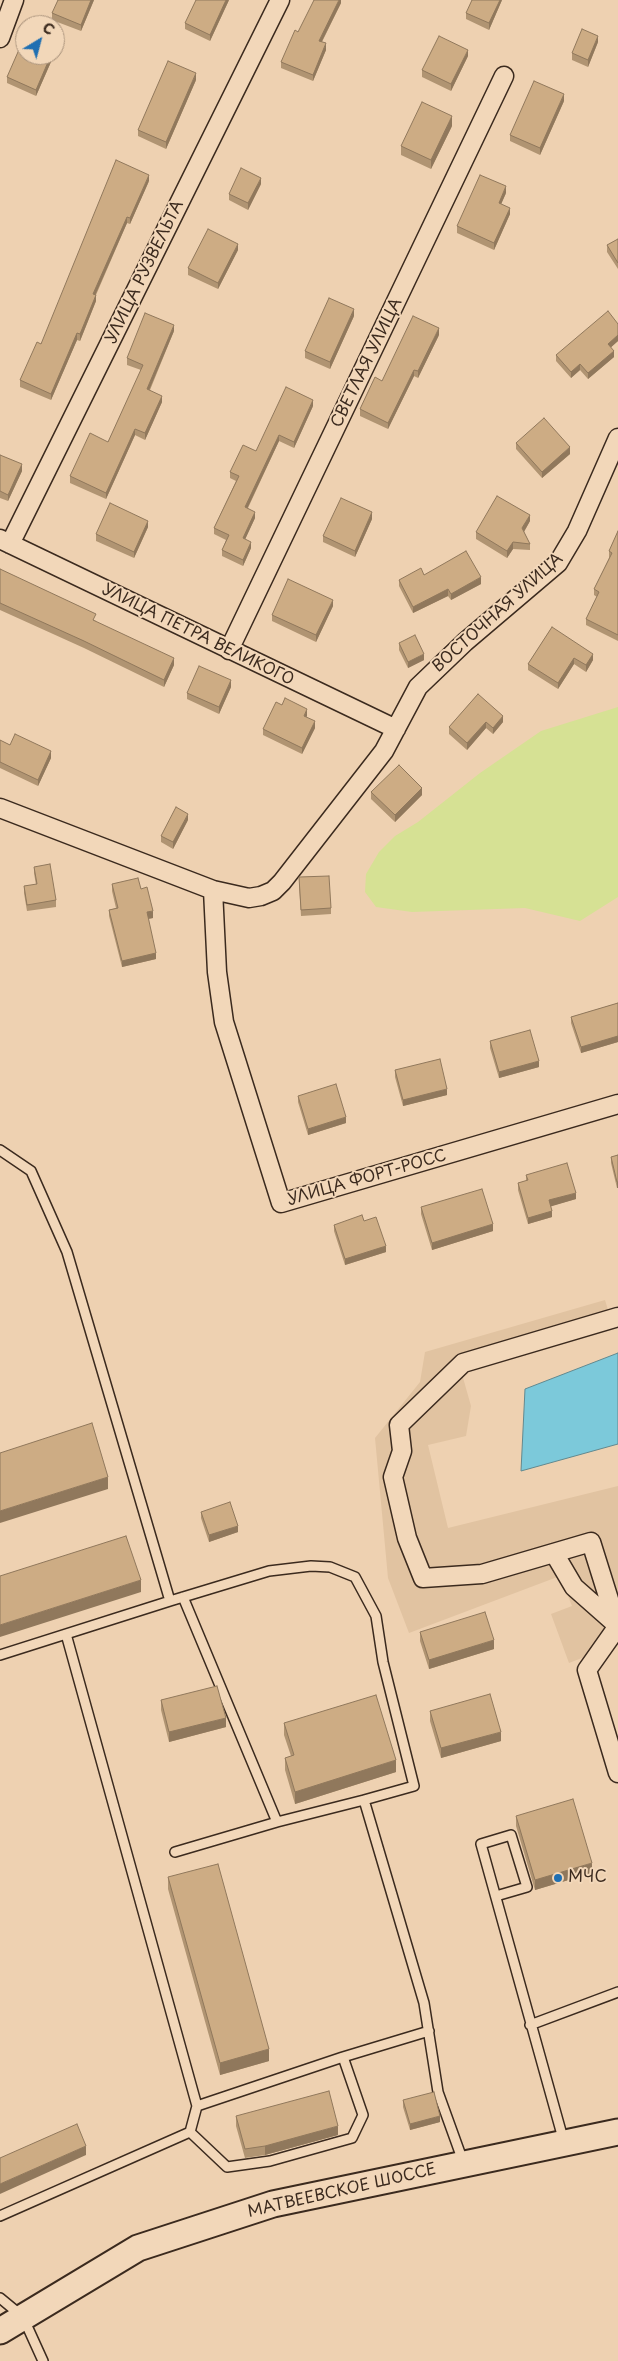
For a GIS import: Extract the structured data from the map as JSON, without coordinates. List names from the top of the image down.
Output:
{
  "streets": {
    "main road": ["МАТВЕЕВСКОЕ ШОССЕ"],
    "street": [
      "УЛИЦА РУЗВЕЛЬТА",
      "СВЕТЛАЯ УЛИЦА",
      "ВОСТОЧНАЯ УЛИЦА",
      "УЛИЦА ПЕТРА ВЕЛИКОГО",
      "УЛИЦА ФОРТ-РОСС"
    ]
  },
  "crossings": [
    ["УЛИЦА РУЗВЕЛЬТА", "УЛИЦА ПЕТРА ВЕЛИКОГО"],
    ["СВЕТЛАЯ УЛИЦА", "УЛИЦА ПЕТРА ВЕЛИКОГО"],
    ["ВОСТОЧНАЯ УЛИЦА", "УЛИЦА ПЕТРА ВЕЛИКОГО"],
    ["ВОСТОЧНАЯ УЛИЦА", "УЛИЦА ФОРТ-РОСС"]
  ],
  "places": ["МЧС"],
  "north": "top right"
}
